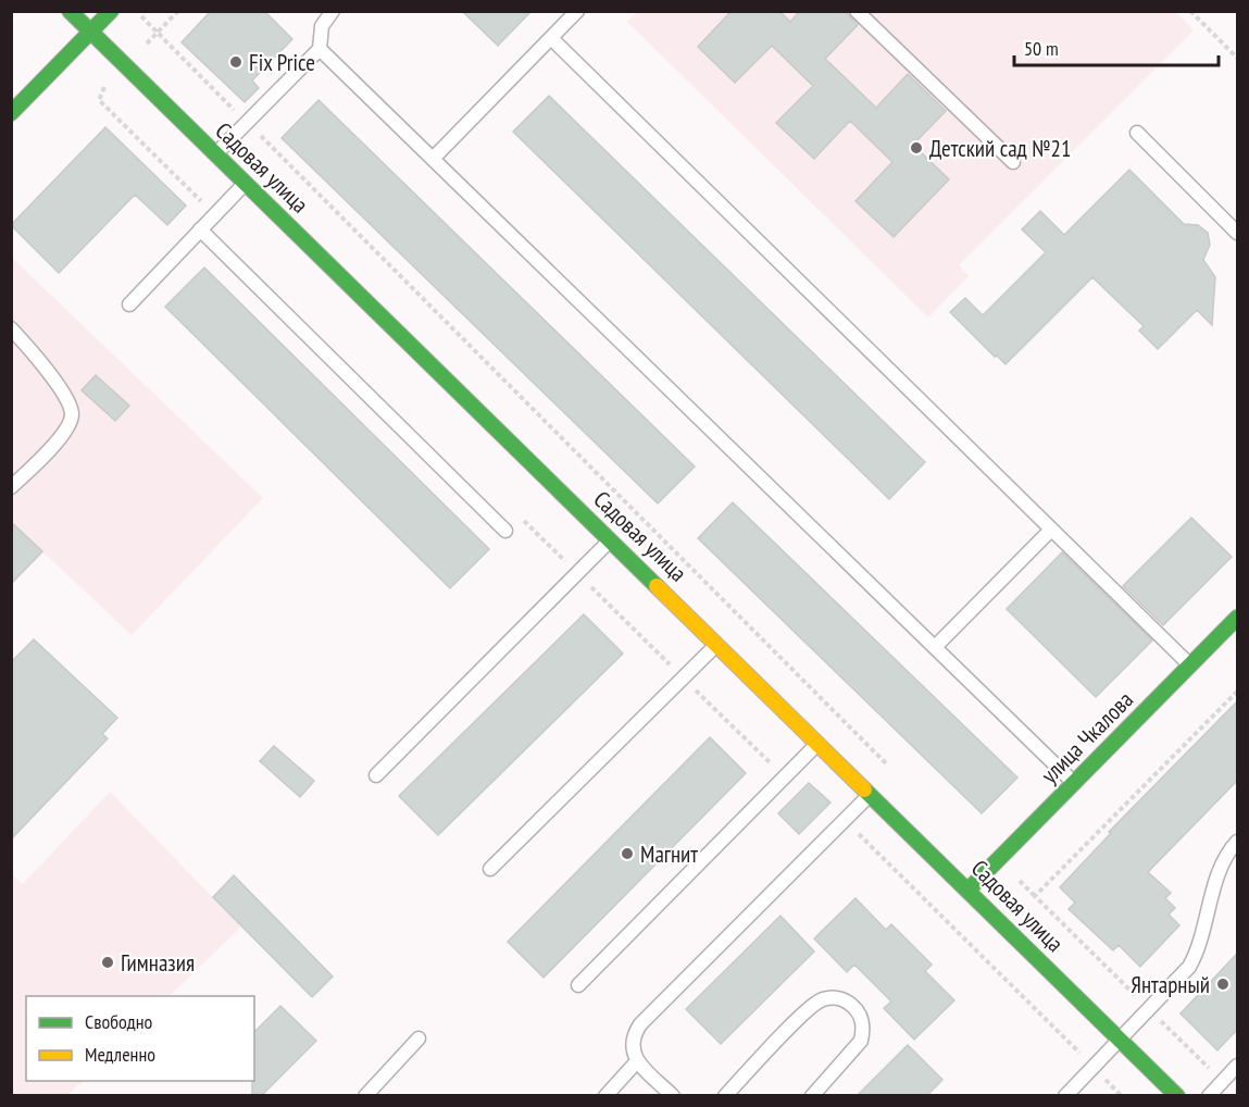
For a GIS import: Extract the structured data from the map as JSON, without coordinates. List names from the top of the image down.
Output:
{
  "streets": {
    "street": ["Садовая улица", "улица Чкалова"]
  },
  "crossings": [
    ["Садовая улица", "улица Чкалова"]
  ],
  "places": [
    "Fix Price",
    "Детский сад №21",
    "Магнит",
    "Гимназия",
    "Янтарный"
  ],
  "legend": ["Свободно", "Медленно"],
  "scale_bar": "50 m"
}
